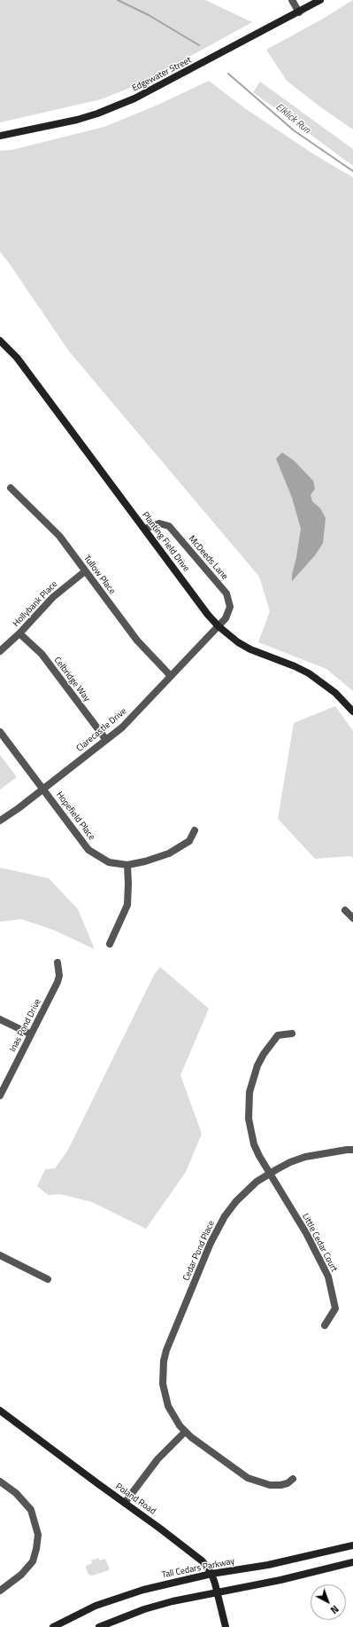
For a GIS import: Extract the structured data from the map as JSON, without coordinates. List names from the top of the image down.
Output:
{
  "streets": {
    "street": [
      "Edgewater Street",
      "Planting Field Drive",
      "McDeeds Lane",
      "Tullow Place",
      "Hollybank Place",
      "Celbridge Way",
      "Clarecastle Drive",
      "Hopefield Place",
      "Inas Pond Drive",
      "Little Cedar Court",
      "Cedar Pond Place",
      "Poland Road",
      "Tall Cedars Parkway"
    ]
  },
  "crossings": [
    ["Planting Field Drive", "McDeeds Lane"],
    ["Planting Field Drive", "Clarecastle Drive"],
    ["McDeeds Lane", "Clarecastle Drive"],
    ["Tullow Place", "Hollybank Place"],
    ["Tullow Place", "Clarecastle Drive"],
    ["Hollybank Place", "Celbridge Way"],
    ["Celbridge Way", "Clarecastle Drive"],
    ["Clarecastle Drive", "Hopefield Place"],
    ["Little Cedar Court", "Cedar Pond Place"],
    ["Poland Road", "Tall Cedars Parkway"]
  ],
  "water": ["Elklick Run"],
  "north": "bottom right"
}
